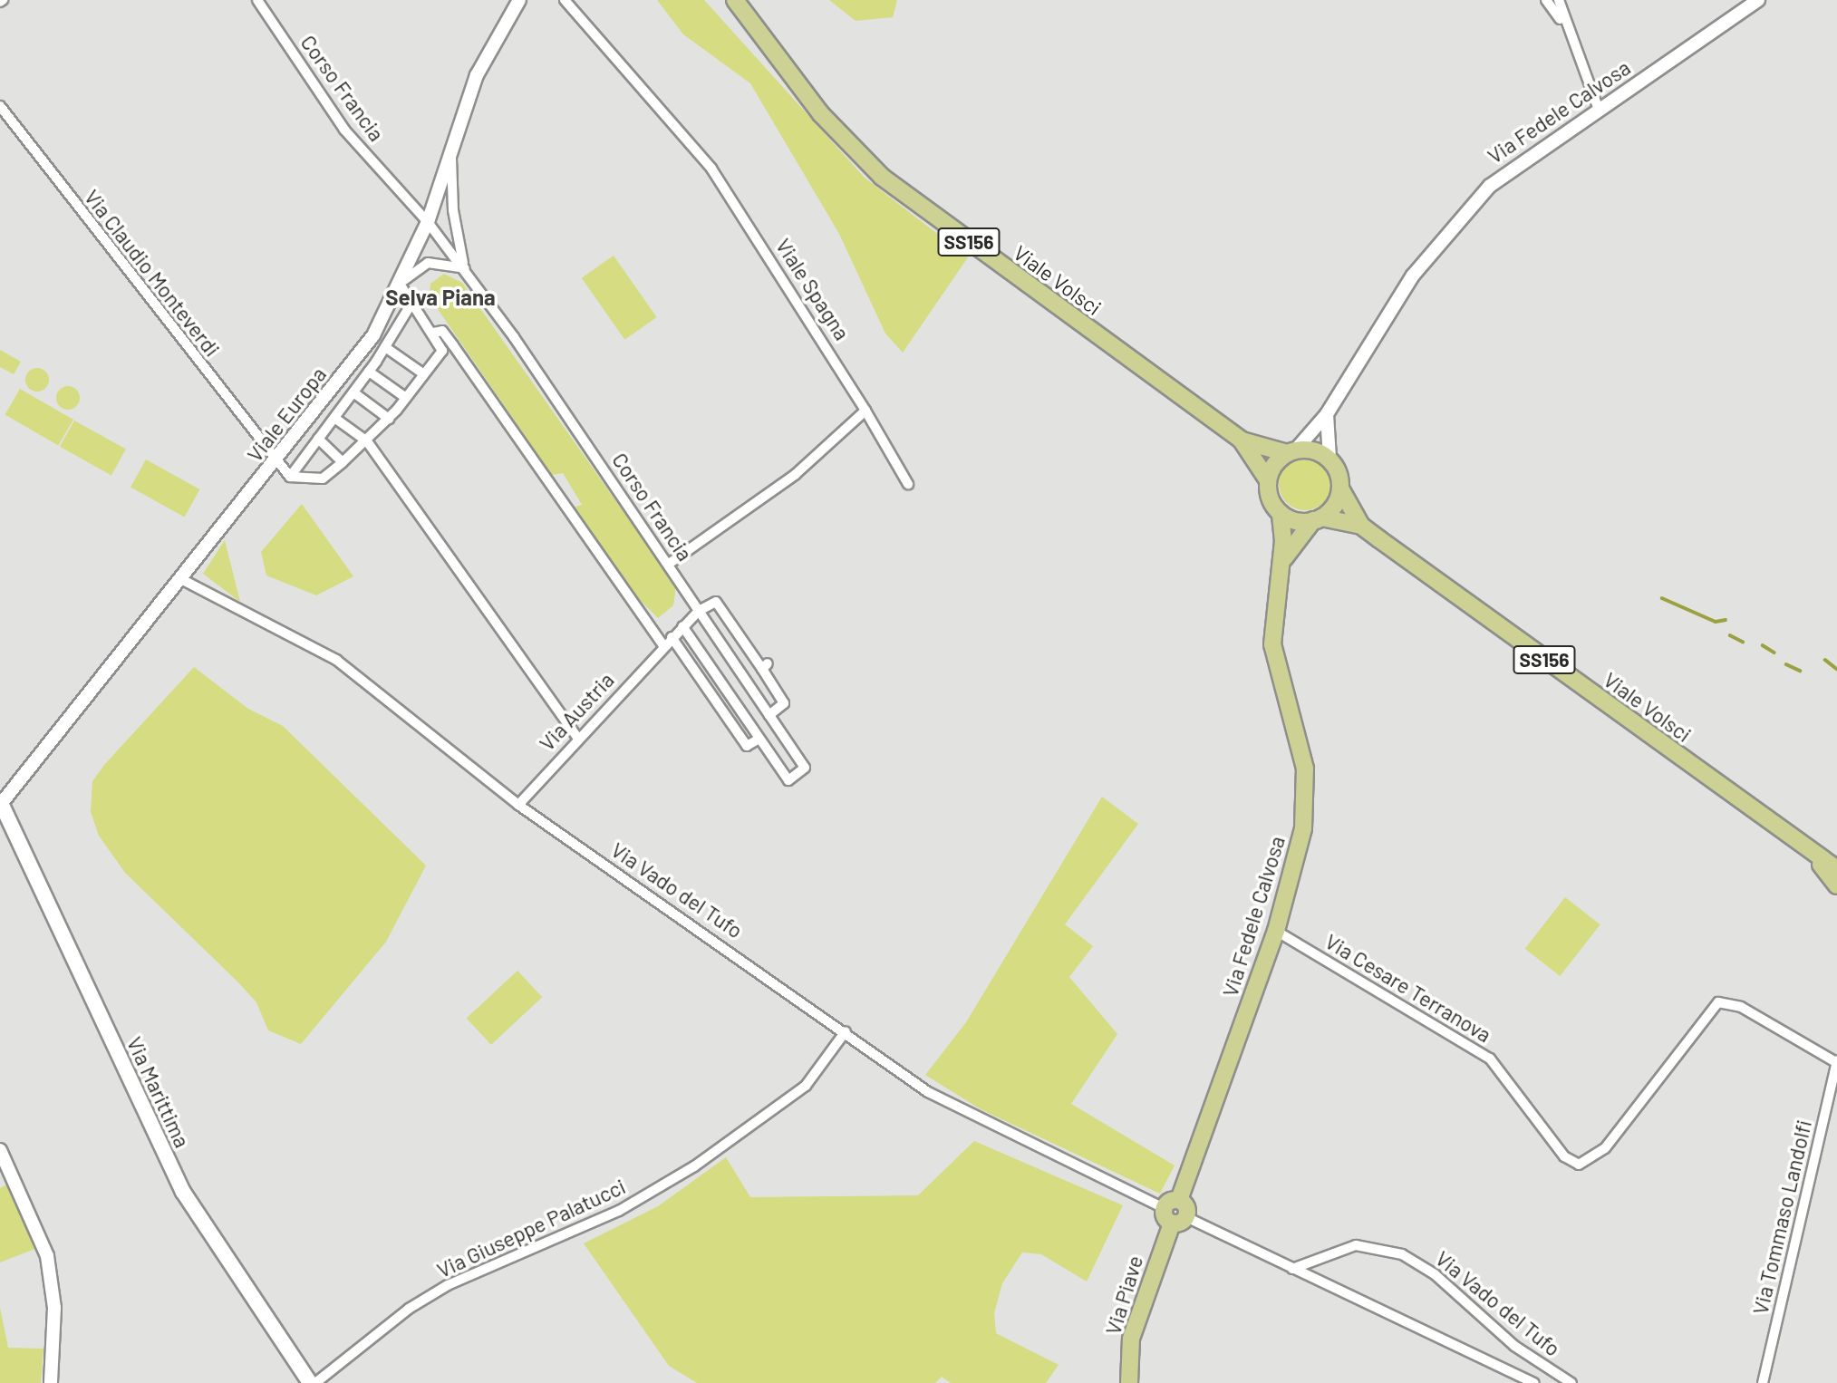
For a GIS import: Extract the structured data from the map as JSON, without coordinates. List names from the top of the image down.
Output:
{
  "streets": {
    "main road": [
      "Via Fedele Calvosa",
      "SS156",
      "Viale Volsci",
      "Via Marittima",
      "Via Piave"
    ],
    "street": [
      "Corso Francia",
      "Via Claudio Monteverdi",
      "Viale Spagna",
      "Viale Europa",
      "Via Austria",
      "Via Vado del Tufo",
      "Via Cesare Terranova",
      "Via Tommaso Landolfi",
      "Via Giuseppe Palatucci"
    ]
  },
  "crossings": [
    ["Corso Francia", "Viale Europa"],
    ["Corso Francia", "Via Austria"],
    ["Via Fedele Calvosa", "SS156"],
    ["Via Fedele Calvosa", "Viale Volsci"],
    ["Via Fedele Calvosa", "Via Cesare Terranova"],
    ["SS156", "Viale Volsci"],
    ["Via Claudio Monteverdi", "Viale Europa"],
    ["Viale Europa", "Via Vado del Tufo"],
    ["Viale Europa", "Via Marittima"],
    ["Via Austria", "Via Vado del Tufo"],
    ["Via Vado del Tufo", "Via Giuseppe Palatucci"],
    ["Via Vado del Tufo", "Via Piave"],
    ["Via Cesare Terranova", "Via Tommaso Landolfi"]
  ],
  "districts": ["Selva Piana"]
}
